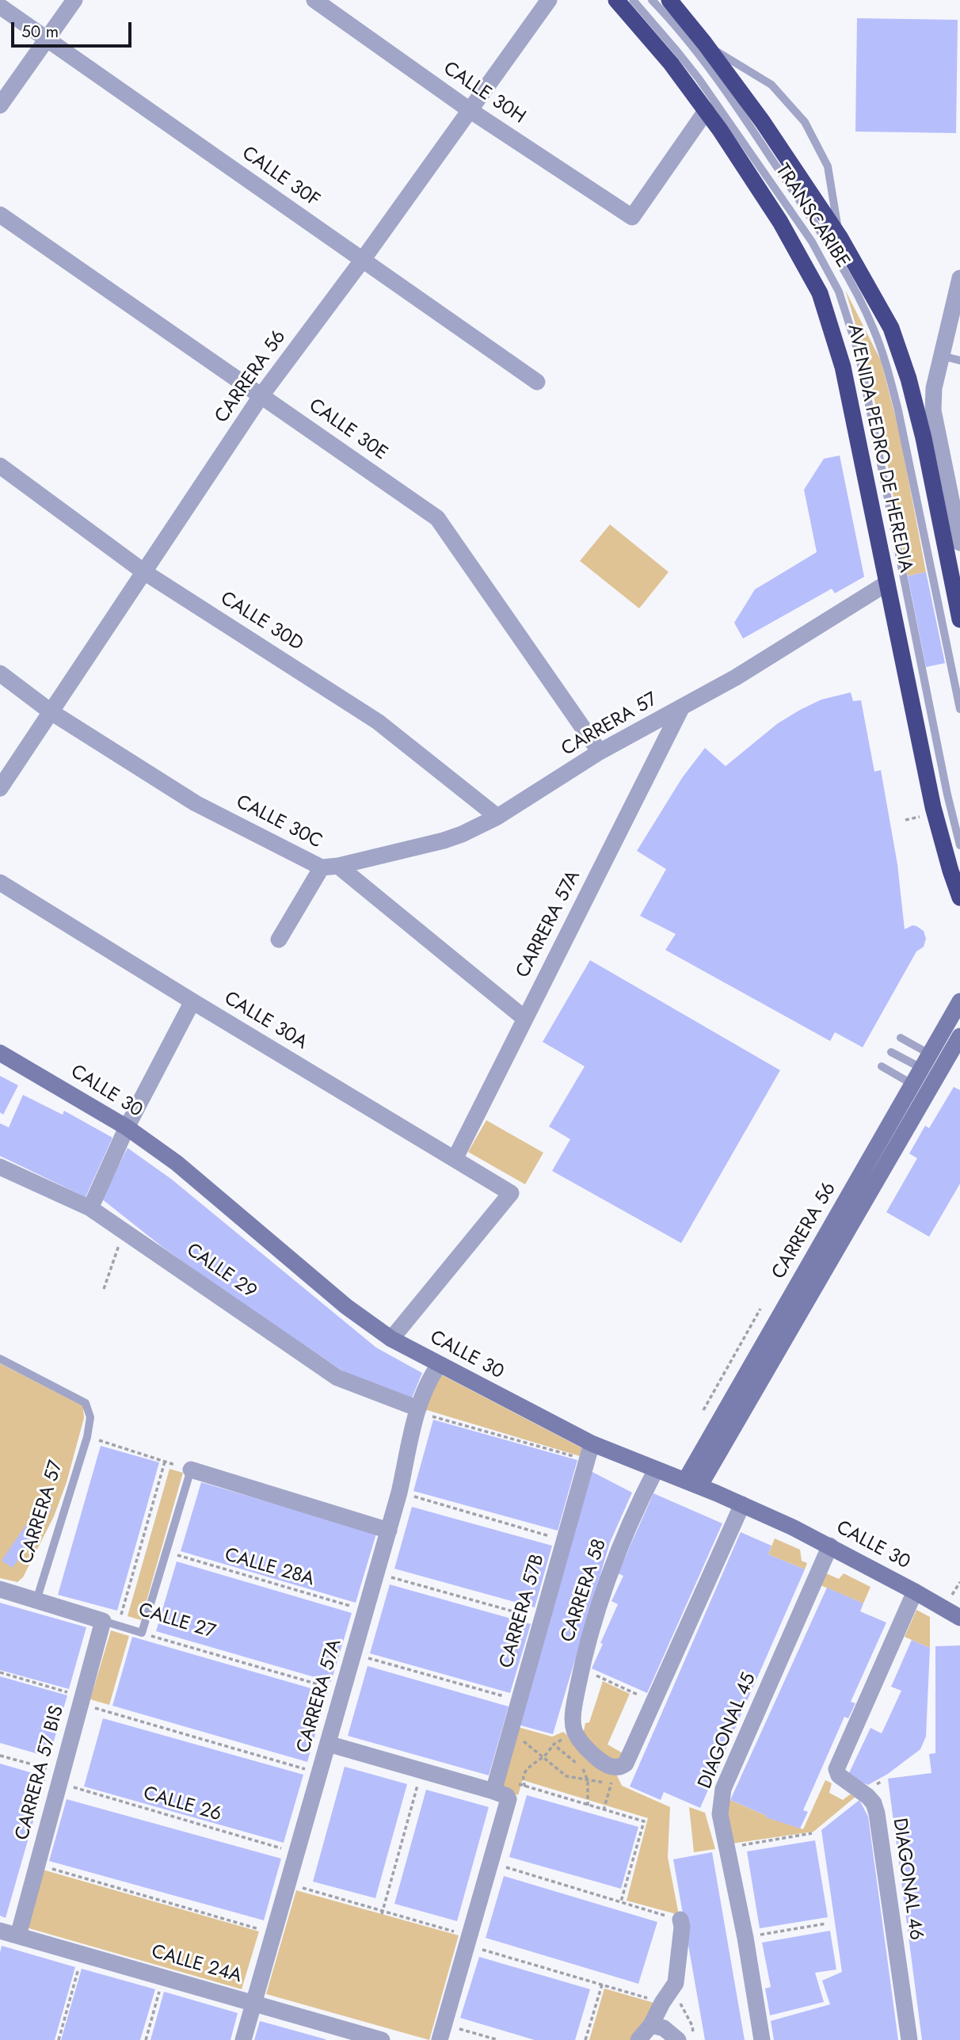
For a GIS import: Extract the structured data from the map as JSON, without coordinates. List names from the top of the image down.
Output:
{
  "streets": {
    "highway": ["AVENIDA PEDRO DE HEREDIA"],
    "main road": ["CARRERA 56", "CALLE 30"],
    "street": [
      "CALLE 30H",
      "CALLE 30F",
      "CALLE 30E",
      "CALLE 30D",
      "CARRERA 57",
      "CALLE 30C",
      "CARRERA 57A",
      "CALLE 30A",
      "CALLE 29",
      "CARRERA 58",
      "CARRERA 57B",
      "CALLE 27",
      "DIAGONAL 45",
      "CARRERA 57 BIS",
      "DIAGONAL 46",
      "CALLE 24A"
    ],
    "lane": ["TRANSCARIBE"],
    "path": ["CALLE 28A", "CALLE 26"]
  },
  "crossings": [
    ["CALLE 30H", "CARRERA 56"],
    ["CALLE 30H", "AVENIDA PEDRO DE HEREDIA"],
    ["CALLE 30F", "CARRERA 56"],
    ["CARRERA 56", "CALLE 30E"],
    ["CARRERA 56", "CALLE 30D"],
    ["CARRERA 56", "CALLE 30C"],
    ["CARRERA 56", "CALLE 30"],
    ["CALLE 30E", "CARRERA 57"],
    ["AVENIDA PEDRO DE HEREDIA", "CARRERA 57"],
    ["CALLE 30D", "CARRERA 57"],
    ["CARRERA 57", "CALLE 30C"],
    ["CARRERA 57", "CARRERA 57A"],
    ["CARRERA 57", "CALLE 27"],
    ["CALLE 30C", "CARRERA 57A"],
    ["CARRERA 57A", "CALLE 30A"],
    ["CARRERA 57A", "CALLE 30"],
    ["CARRERA 57A", "CALLE 29"],
    ["CARRERA 57A", "CALLE 28A"],
    ["CARRERA 57A", "CALLE 27"],
    ["CARRERA 57A", "CALLE 26"],
    ["CARRERA 57A", "CALLE 24A"],
    ["CALLE 30A", "CALLE 30"],
    ["CALLE 30", "CARRERA 58"],
    ["CALLE 30", "CARRERA 57B"],
    ["CALLE 30", "DIAGONAL 45"],
    ["CALLE 30", "DIAGONAL 46"],
    ["CALLE 27", "CARRERA 57 BIS"],
    ["CARRERA 57 BIS", "CALLE 26"],
    ["CARRERA 57 BIS", "CALLE 24A"]
  ],
  "scale_bar": "50 m"
}
